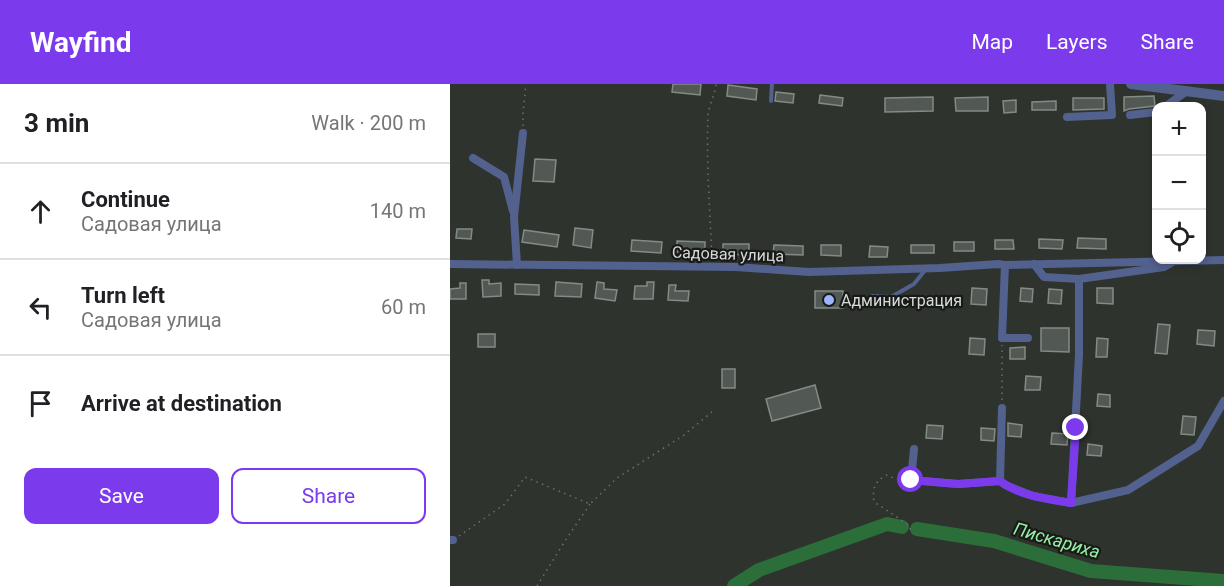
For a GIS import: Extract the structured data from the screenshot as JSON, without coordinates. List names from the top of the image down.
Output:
{
  "streets": {
    "street": ["Садовая улица"]
  },
  "water": ["Пискариха"],
  "places": ["Администрация"],
  "page": {
    "header": "Wayfind",
    "nav": ["Map", "Layers", "Share"],
    "heading": ["3 min", "Walk · 200 m"],
    "map_buttons": ["+", "−"],
    "list": [
      ["Continue", "Садовая улица", "140 m"],
      ["Turn left", "Садовая улица", "60 m"],
      "Arrive at destination"
    ],
    "buttons": ["Save", "Share"]
  }
}
